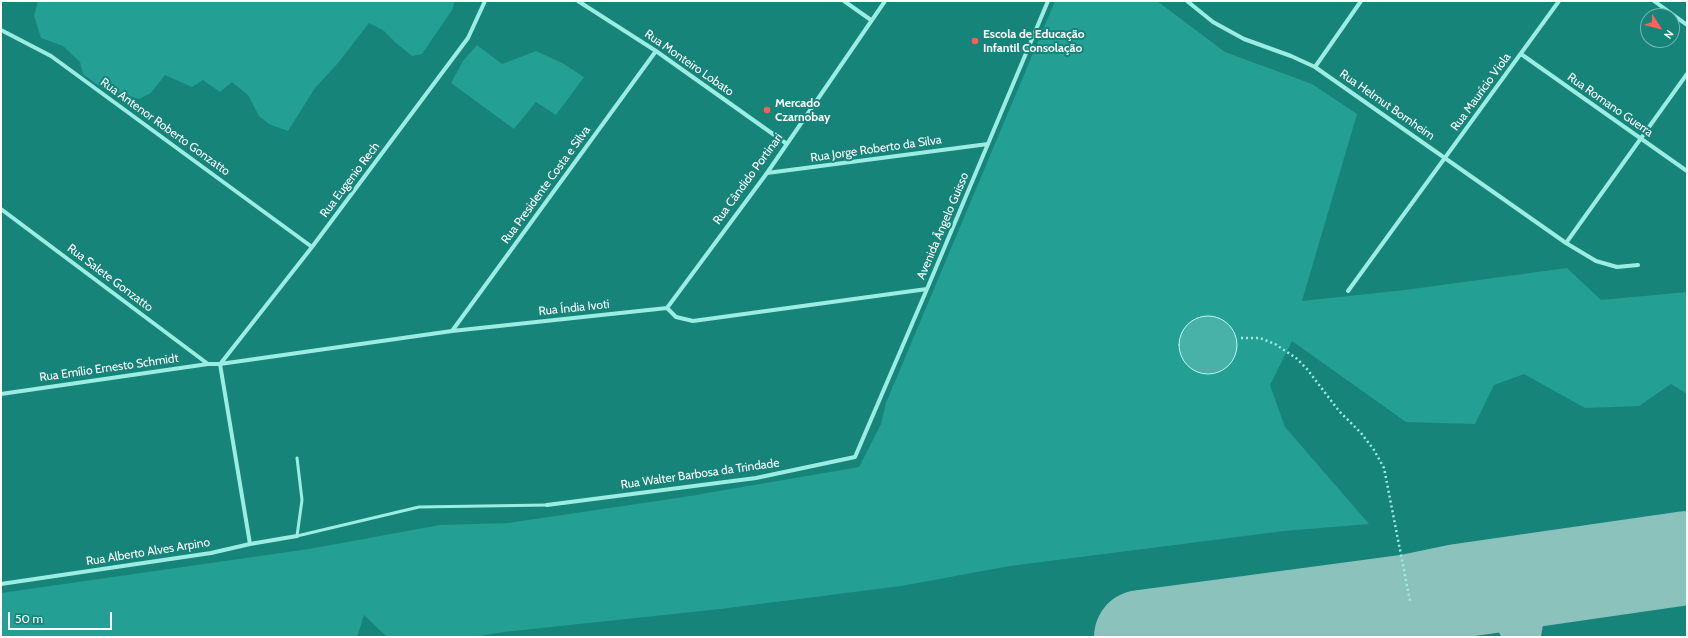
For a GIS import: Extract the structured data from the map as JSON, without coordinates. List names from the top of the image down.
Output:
{
  "streets": {
    "street": [
      "Rua Monteiro Lobato",
      "Rua Maurício Viola",
      "Rua Helmut Bornheim",
      "Rua Romano Guerra",
      "Rua Antenor Roberto Gonzatto",
      "Rua Jorge Roberto da Silva",
      "Rua Cândido Portinari",
      "Rua Eugenio Rech",
      "Rua Presidente Costa e Silva",
      "Avenida Ângelo Guisso",
      "Rua Salete Gonzatto",
      "Rua Índia Ivoti",
      "Rua Emílio Ernesto Schmidt",
      "Rua Walter Barbosa da Trindade",
      "Rua Alberto Alves Arpino"
    ]
  },
  "crossings": [
    ["Rua Monteiro Lobato", "Rua Cândido Portinari"],
    ["Rua Monteiro Lobato", "Rua Presidente Costa e Silva"],
    ["Rua Maurício Viola", "Rua Helmut Bornheim"],
    ["Rua Maurício Viola", "Rua Romano Guerra"],
    ["Rua Antenor Roberto Gonzatto", "Rua Eugenio Rech"],
    ["Rua Jorge Roberto da Silva", "Rua Cândido Portinari"],
    ["Rua Jorge Roberto da Silva", "Avenida Ângelo Guisso"],
    ["Rua Cândido Portinari", "Rua Índia Ivoti"],
    ["Rua Eugenio Rech", "Rua Índia Ivoti"],
    ["Rua Eugenio Rech", "Rua Emílio Ernesto Schmidt"],
    ["Rua Presidente Costa e Silva", "Rua Índia Ivoti"],
    ["Avenida Ângelo Guisso", "Rua Walter Barbosa da Trindade"],
    ["Rua Salete Gonzatto", "Rua Emílio Ernesto Schmidt"],
    ["Rua Índia Ivoti", "Rua Emílio Ernesto Schmidt"]
  ],
  "places": ["Escola de Educação Infantil Consolação", "Mercado Czarnobay"],
  "scale_bar": "50 m",
  "north": "bottom right"
}
